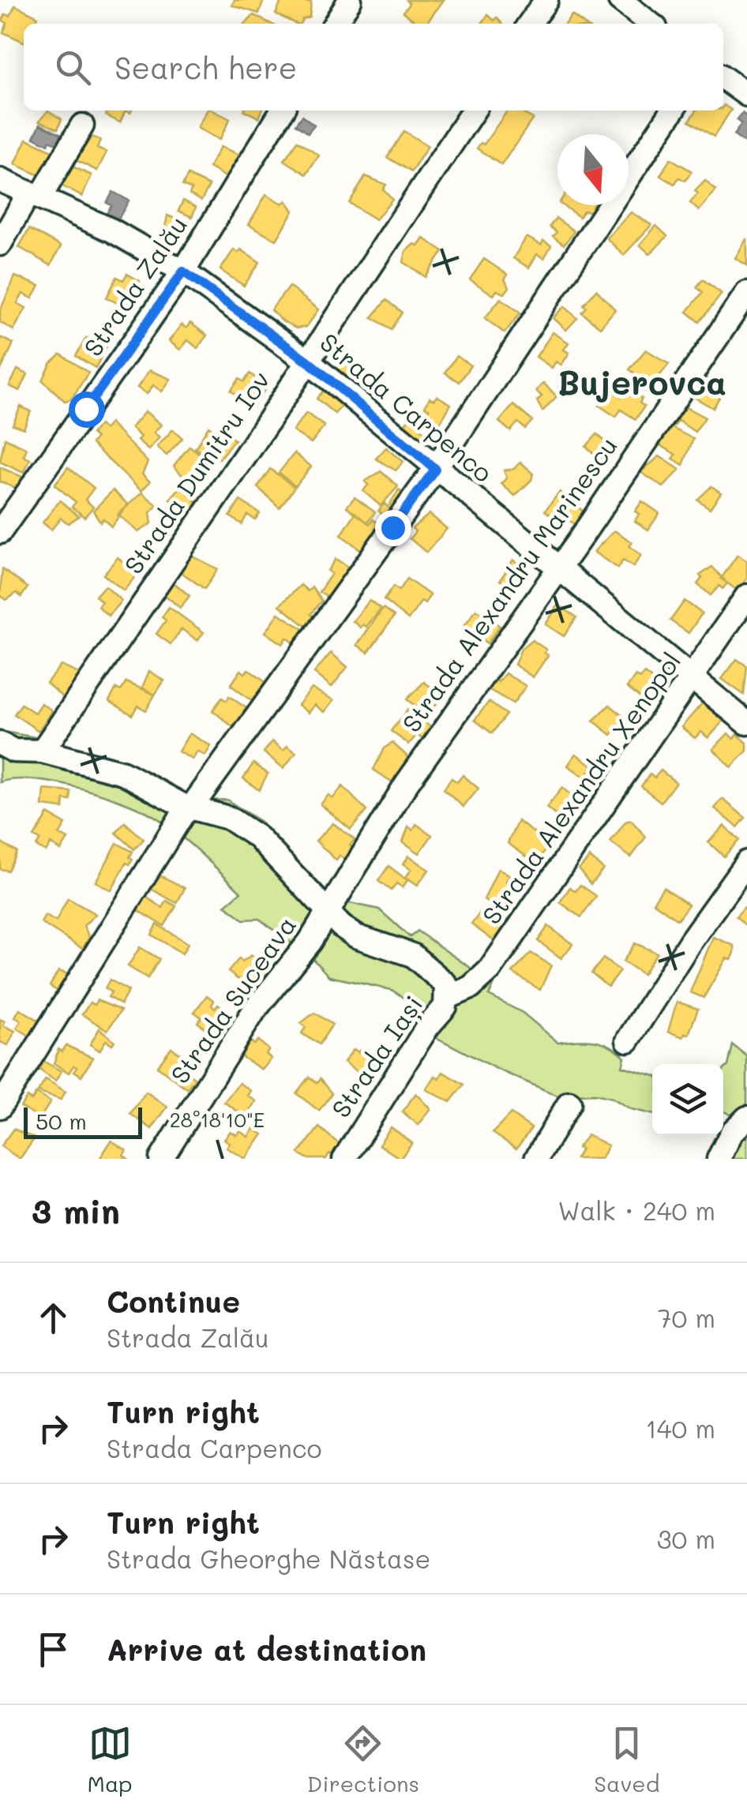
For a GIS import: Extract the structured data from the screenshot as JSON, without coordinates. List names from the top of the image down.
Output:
{
  "streets": {
    "street": [
      "Strada Zalău",
      "Strada Carpenco",
      "Strada Dumitru Iov",
      "Strada Alexandru Marinescu",
      "Strada Alexandru Xenopol",
      "Strada Suceava",
      "Strada Iași"
    ]
  },
  "crossings": [
    ["Strada Zalău", "Strada Carpenco"],
    ["Strada Carpenco", "Strada Dumitru Iov"],
    ["Strada Carpenco", "Strada Alexandru Marinescu"],
    ["Strada Carpenco", "Strada Alexandru Xenopol"],
    ["Strada Alexandru Marinescu", "Strada Suceava"],
    ["Strada Alexandru Xenopol", "Strada Iași"]
  ],
  "districts": ["Bujerovca"],
  "scale_bar": "50 m",
  "north": "bottom",
  "page": {
    "search": "Search here",
    "scale": "50 m",
    "heading": ["3 min", "Walk · 240 m"],
    "list": [
      ["Continue", "Strada Zalău", "70 m"],
      ["Turn right", "Strada Carpenco", "140 m"],
      ["Turn right", "Strada Gheorghe Năstase", "30 m"],
      "Arrive at destination"
    ],
    "nav": ["Map", "Directions", "Saved"]
  },
  "coordinates": ["28°18'10\"E"]
}
